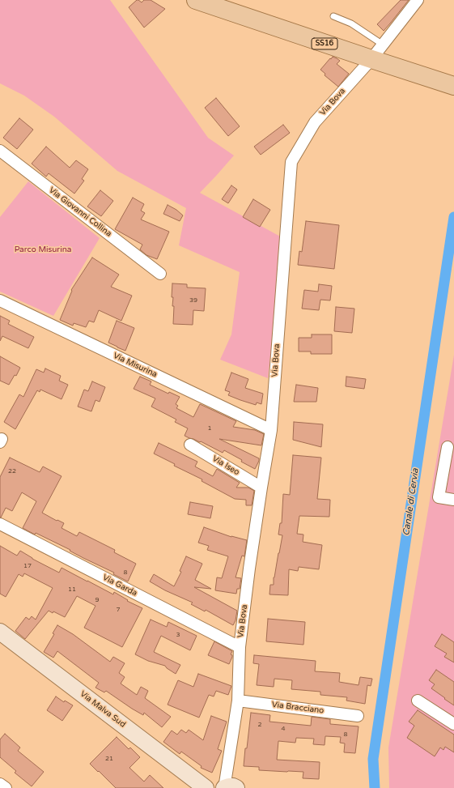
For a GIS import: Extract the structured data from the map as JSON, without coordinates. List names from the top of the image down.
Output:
{
  "streets": {
    "main road": ["SS16"],
    "street": [
      "Via Bova",
      "Via Giovanni Collina",
      "Via Misurina",
      "Via Iseo",
      "Via Garda",
      "Via Bracciano",
      "Via Malva Sud"
    ]
  },
  "crossings": [
    ["SS16", "Via Bova"],
    ["Via Bova", "Via Misurina"],
    ["Via Bova", "Via Iseo"],
    ["Via Bova", "Via Garda"],
    ["Via Bova", "Via Bracciano"]
  ],
  "water": ["Canale di Cervia"],
  "parks": ["Parco Misurina"],
  "house_numbers": [
    "39",
    "1",
    "22",
    "17",
    "8",
    "11",
    "9",
    "7",
    "3",
    "2",
    "4",
    "8",
    "21"
  ]
}
